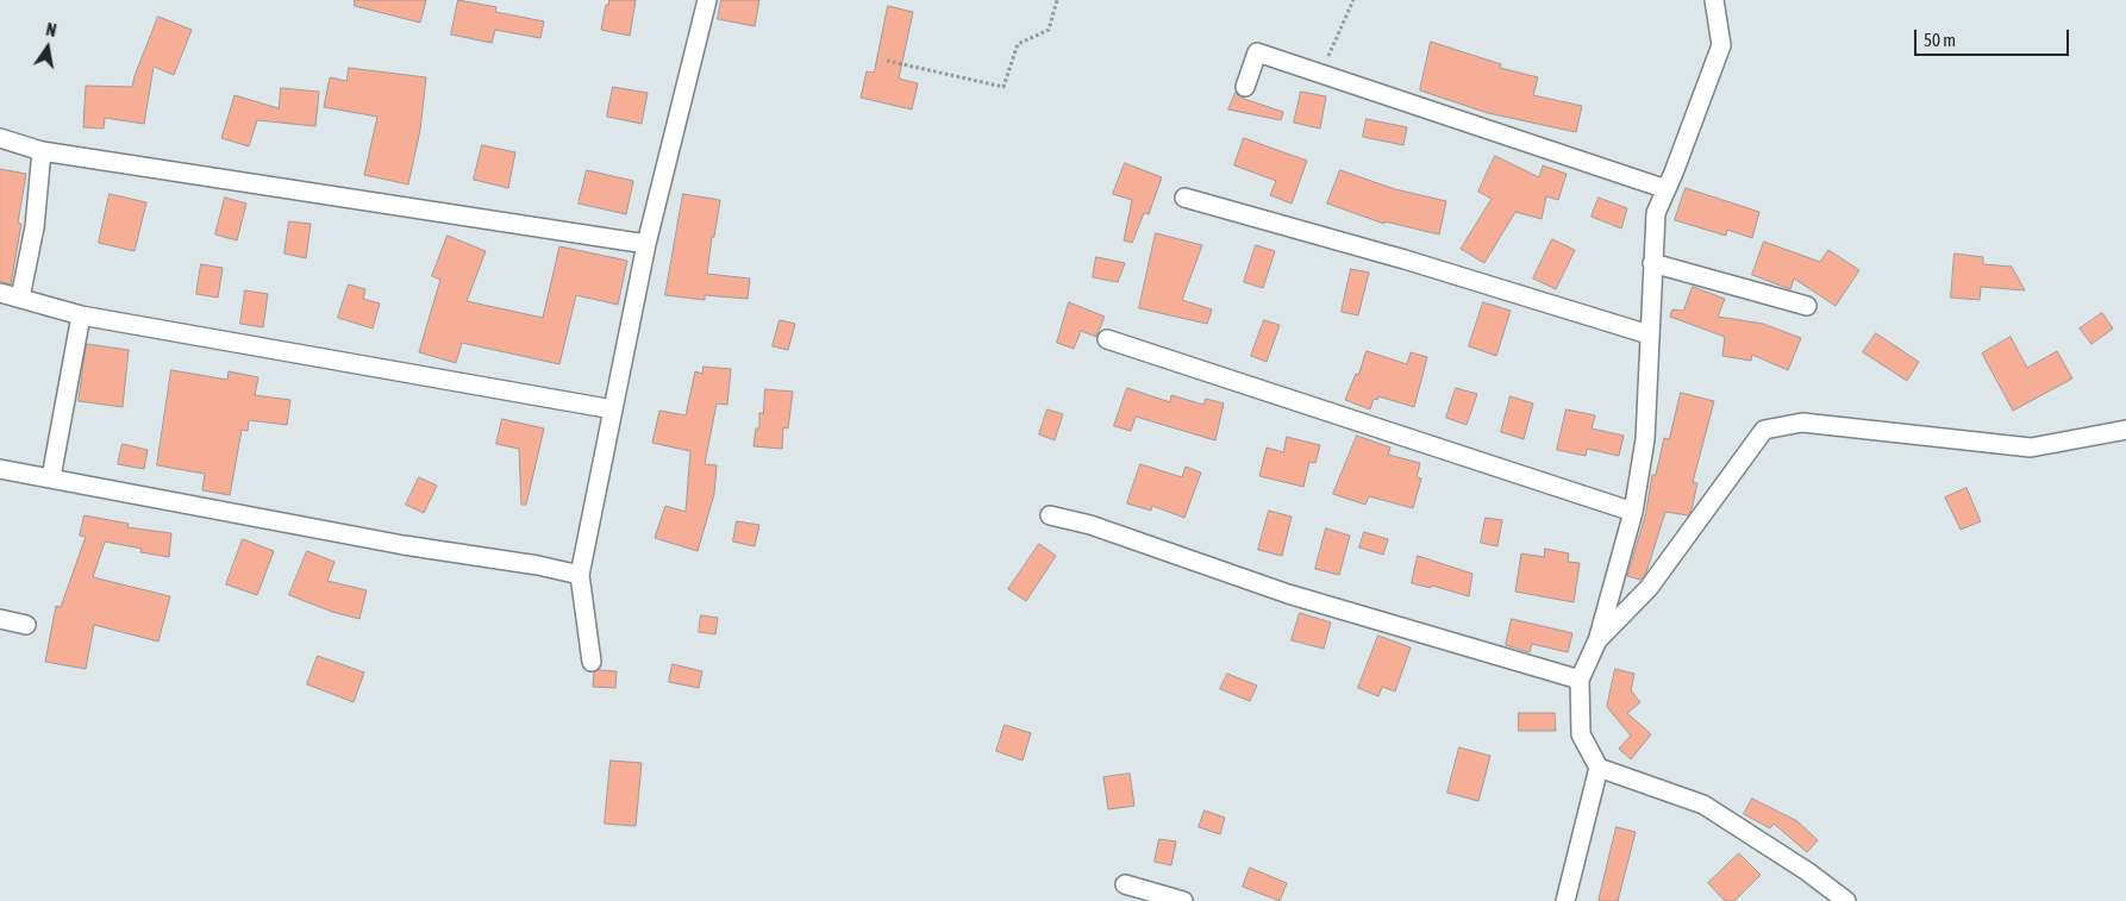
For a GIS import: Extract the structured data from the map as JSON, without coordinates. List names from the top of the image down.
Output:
{
  "scale_bar": "50 m",
  "north": "top"
}
